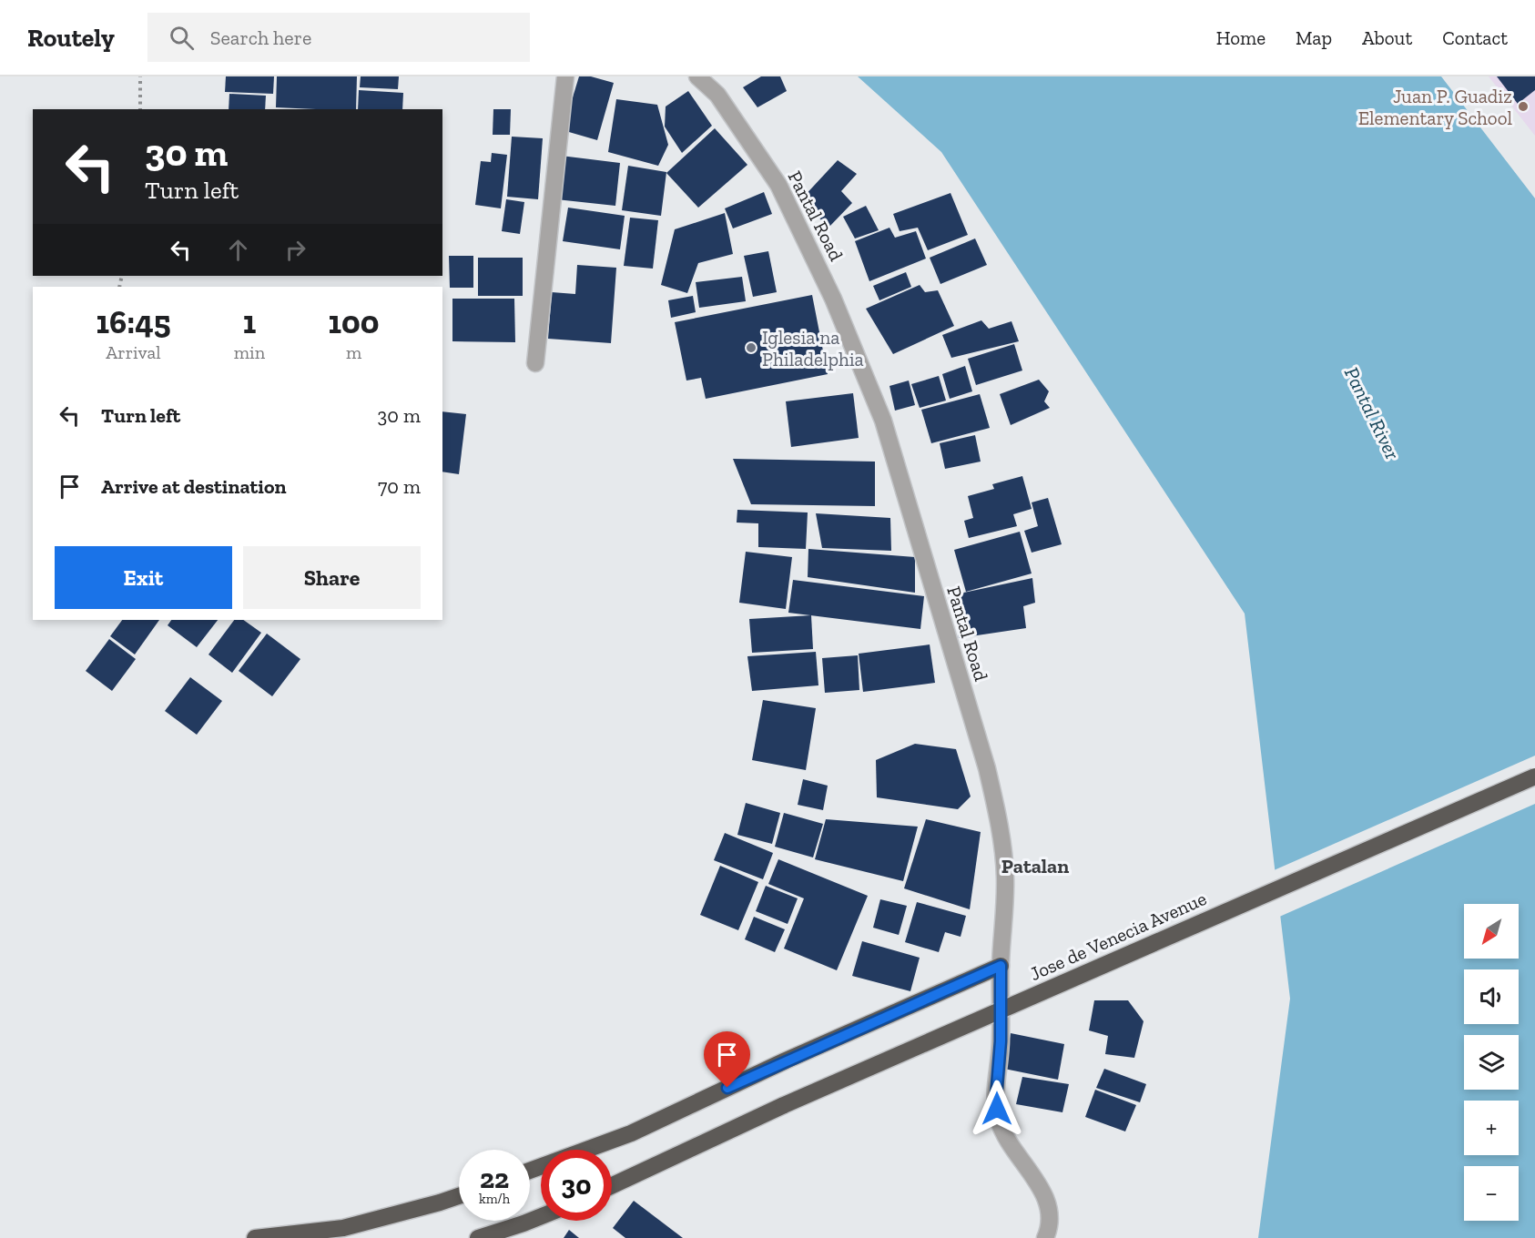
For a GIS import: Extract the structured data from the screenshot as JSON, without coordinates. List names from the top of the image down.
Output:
{
  "streets": {
    "highway": ["Jose de Venecia Avenue"],
    "street": ["Pantal Road"]
  },
  "districts": ["Patalan"],
  "water": ["Pantal River"],
  "places": ["Juan P. Guadiz Elementary School", "Iglesia na Philadelphia"],
  "north": "bottom left",
  "page": {
    "header": "Routely",
    "search": "Search here",
    "nav": [
      "Home",
      "Map",
      "About",
      "Contact"
    ],
    "turn": ["30 m", "Turn left"],
    "eta": [
      "16:45",
      "Arrival",
      "1",
      "min",
      "100",
      "m"
    ],
    "list": [
      {
        "name": "Turn left",
        "value": "30 m"
      },
      {
        "name": "Arrive at destination",
        "value": "70 m"
      }
    ],
    "buttons": ["Exit", "Share"],
    "map_buttons": ["+", "−"],
    "speed": "22 km/h",
    "limit": "30"
  }
}
